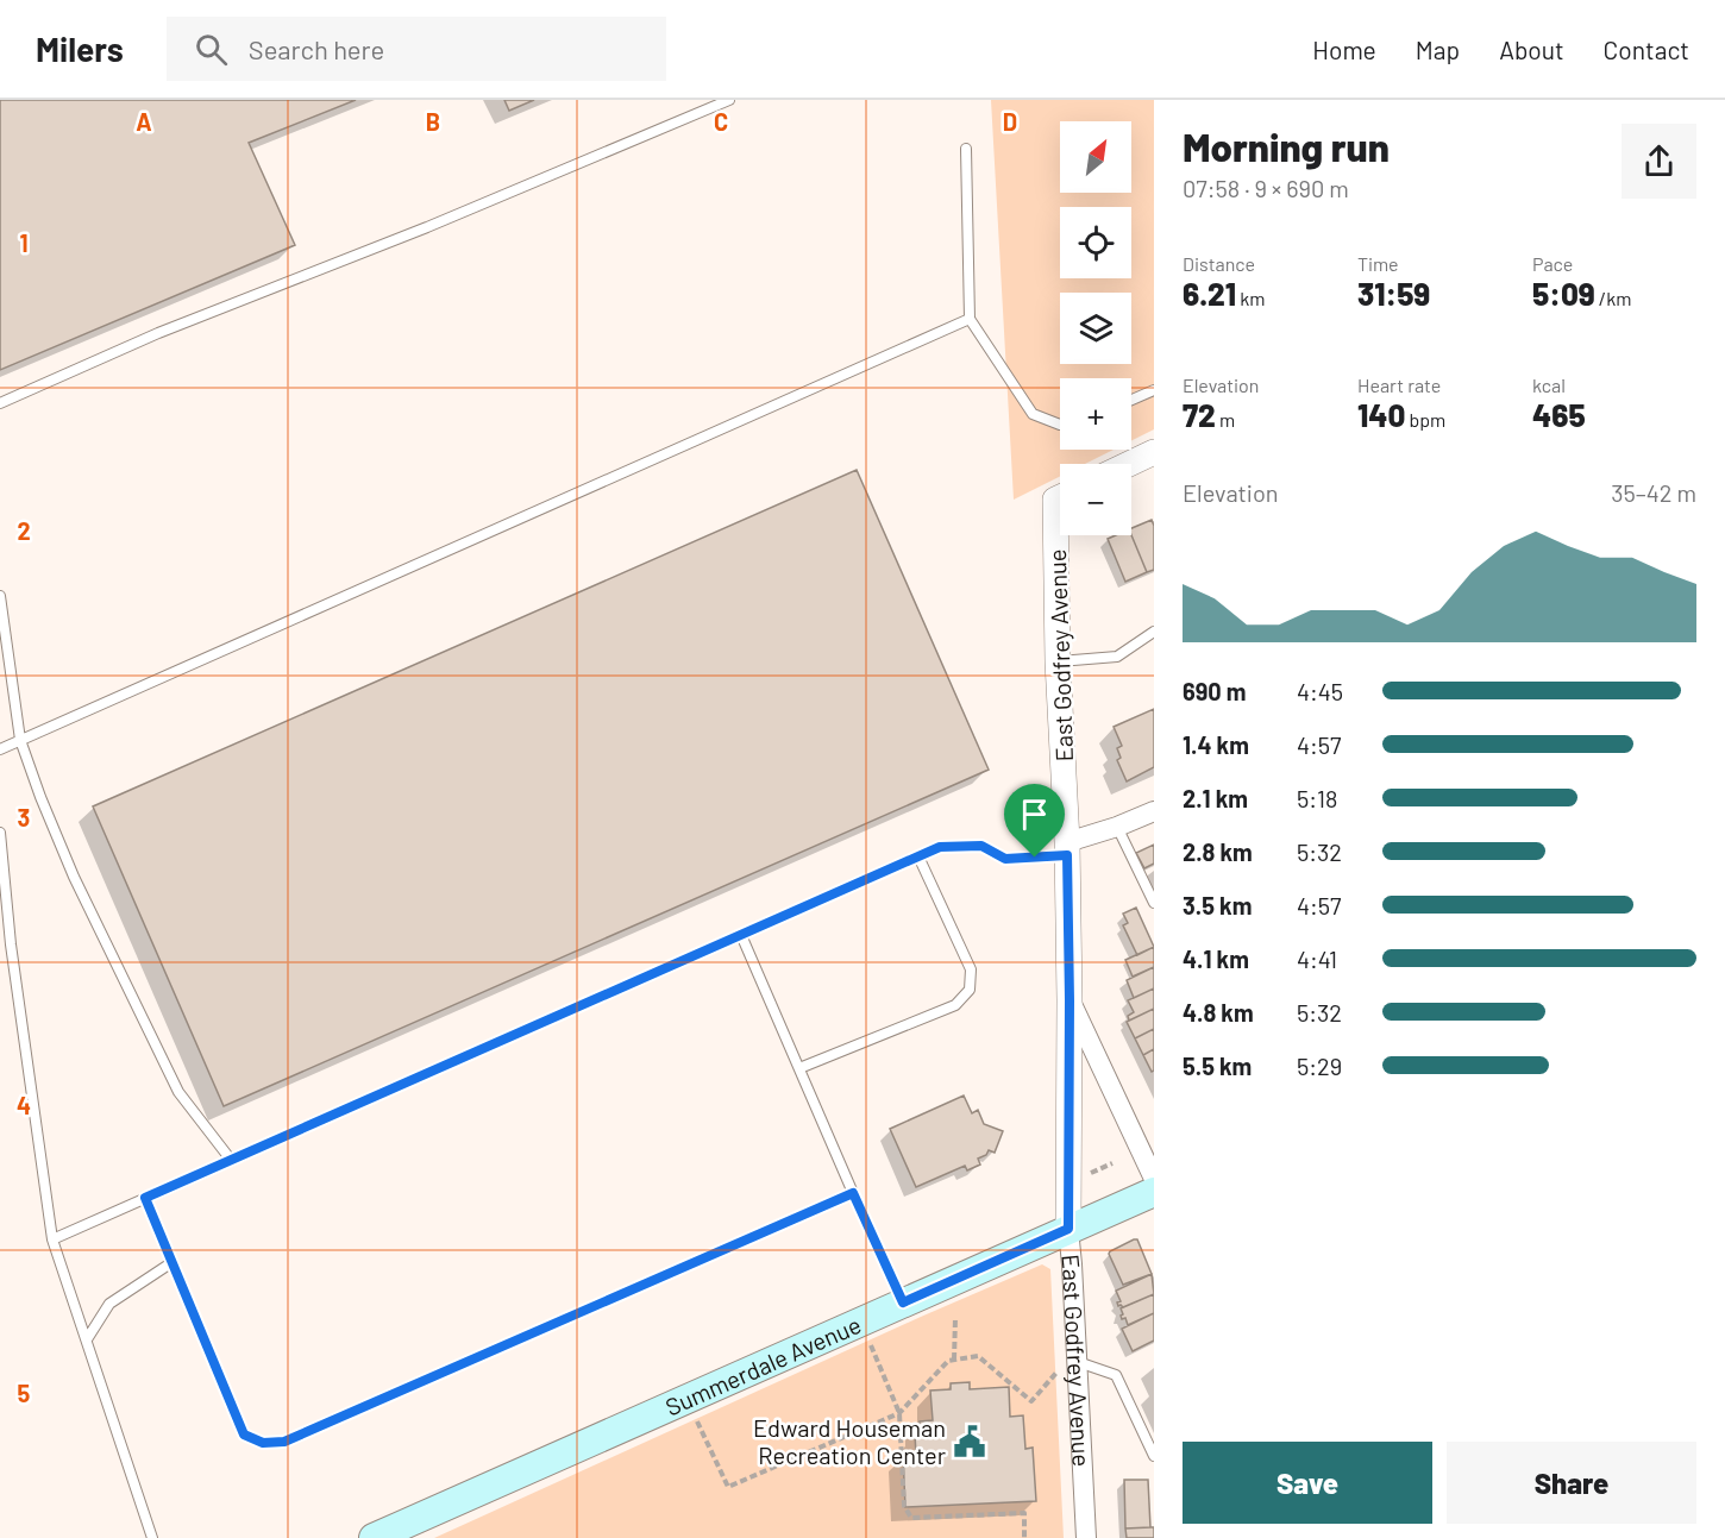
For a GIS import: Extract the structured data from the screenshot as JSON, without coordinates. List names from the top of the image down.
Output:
{
  "streets": {
    "main road": ["Summerdale Avenue"],
    "street": ["East Godfrey Avenue"]
  },
  "crossings": [
    ["East Godfrey Avenue", "Summerdale Avenue"]
  ],
  "places": {
    "public building": ["Edward Houseman Recreation Center"]
  },
  "north": "top right",
  "page": {
    "header": "Milers",
    "search": "Search here",
    "nav": [
      "Home",
      "Map",
      "About",
      "Contact"
    ],
    "heading": ["Morning run", "07:58 · 9 × 690 m"],
    "map_buttons": ["+", "−"],
    "stats": [
      ["Distance", "6.21 km"],
      ["Time", "31:59"],
      ["Pace", "5:09 /km"],
      ["Elevation", "72 m"],
      ["Heart rate", "140 bpm"],
      ["kcal", "465"]
    ],
    "chart": ["Elevation", "35–42 m"],
    "list": [
      {
        "name": "690 m",
        "note": "4:45"
      },
      {
        "name": "1.4 km",
        "note": "4:57"
      },
      {
        "name": "2.1 km",
        "note": "5:18"
      },
      {
        "name": "2.8 km",
        "note": "5:32"
      },
      {
        "name": "3.5 km",
        "note": "4:57"
      },
      {
        "name": "4.1 km",
        "note": "4:41"
      },
      {
        "name": "4.8 km",
        "note": "5:32"
      },
      {
        "name": "5.5 km",
        "note": "5:29"
      }
    ],
    "buttons": ["Save", "Share"]
  },
  "grid": {
    "columns": [
      "A",
      "B",
      "C",
      "D"
    ],
    "rows": [
      "1",
      "2",
      "3",
      "4",
      "5"
    ]
  }
}
